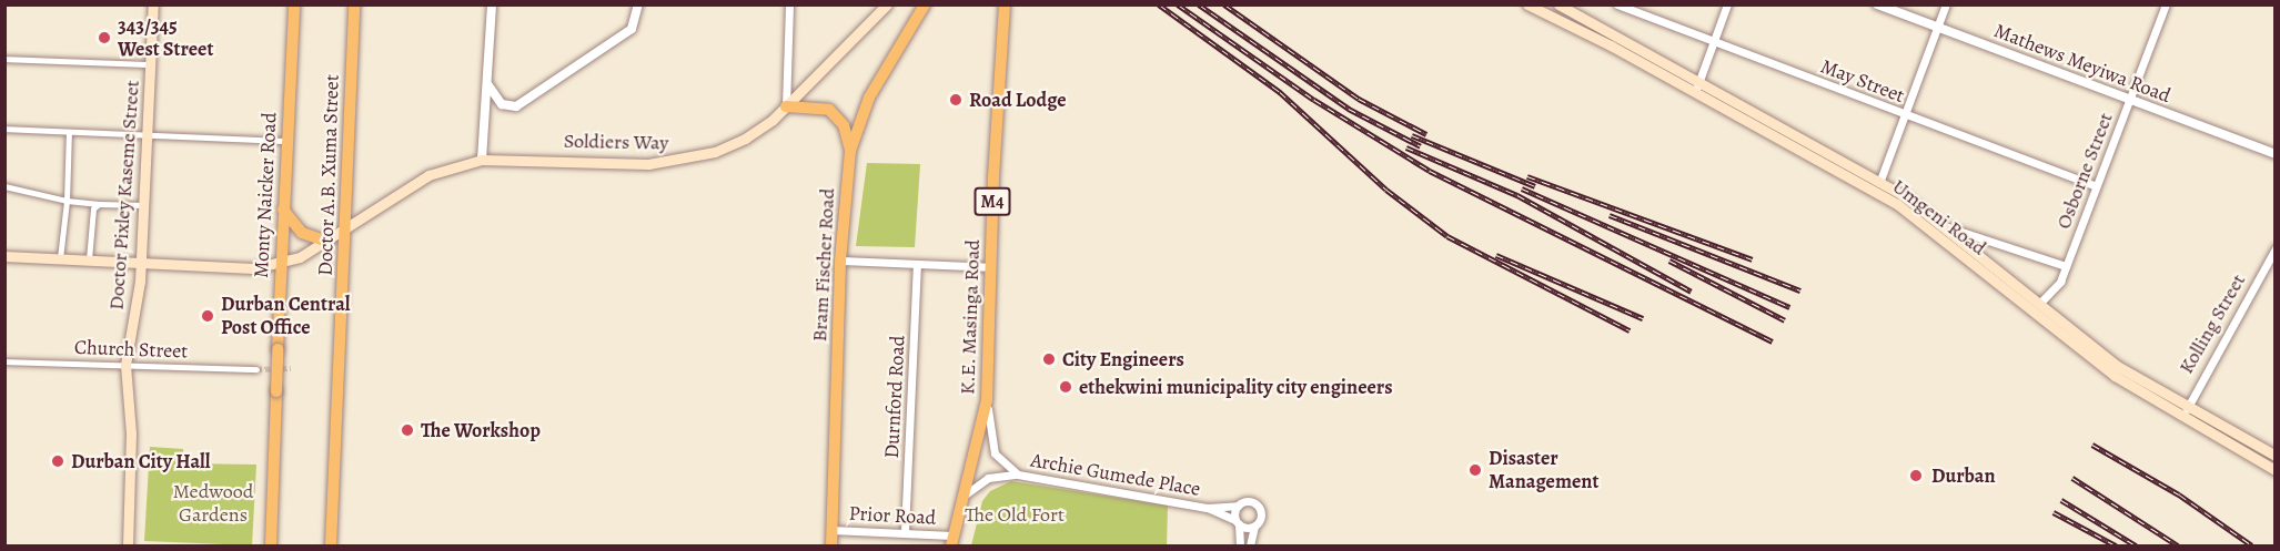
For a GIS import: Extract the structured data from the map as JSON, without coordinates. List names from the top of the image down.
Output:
{
  "streets": {
    "main road": [
      "Soldiers Way",
      "Doctor A.B. Xuma Street",
      "Doctor Pixley Kaseme Street",
      "Monty Naicker Road",
      "M4",
      "Umgeni Road",
      "Bram Fischer Road",
      "K.E. Masinga Road"
    ],
    "street": [
      "Mathews Meyiwa Road",
      "May Street",
      "Osborne Street",
      "Kolling Street",
      "Church Street",
      "Durnford Road",
      "Archie Gumede Place",
      "Prior Road"
    ]
  },
  "crossings": [
    ["Mathews Meyiwa Road", "Osborne Street"],
    ["May Street", "Osborne Street"],
    ["Soldiers Way", "Doctor A.B. Xuma Street"],
    ["Soldiers Way", "Doctor Pixley Kaseme Street"],
    ["Soldiers Way", "Monty Naicker Road"],
    ["Osborne Street", "Umgeni Road"],
    ["Doctor Pixley Kaseme Street", "Church Street"],
    ["Umgeni Road", "Kolling Street"],
    ["Bram Fischer Road", "Prior Road"],
    ["K.E. Masinga Road", "Archie Gumede Place"],
    ["K.E. Masinga Road", "Prior Road"],
    ["Durnford Road", "Prior Road"]
  ],
  "parks": ["Medwood Gardens", "The Old Fort"],
  "places": [
    "343/345 West Street",
    "Road Lodge",
    "Durban Central Post Office",
    "City Engineers",
    "ethekwini municipality city engineers",
    "The Workshop",
    "Durban City Hall",
    "Disaster Management",
    "Durban"
  ]
}
